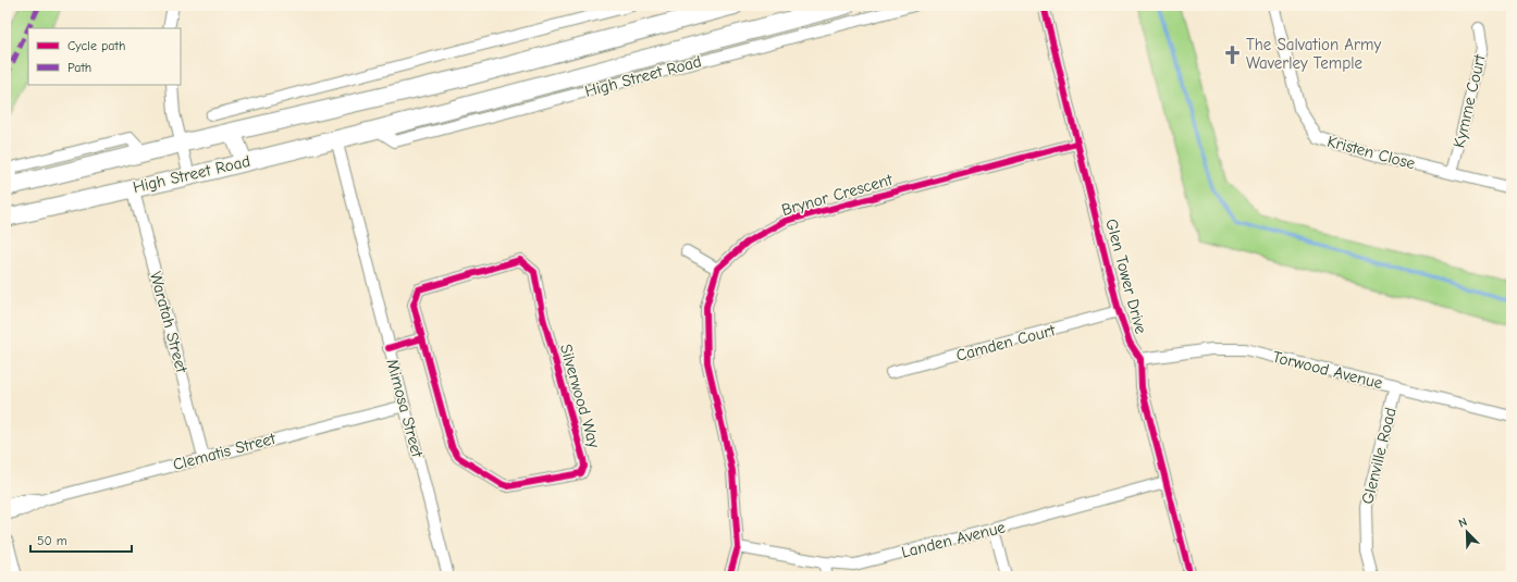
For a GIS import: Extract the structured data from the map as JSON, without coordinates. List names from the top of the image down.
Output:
{
  "streets": {
    "main road": ["High Street Road"],
    "street": [
      "Kymme Court",
      "Kristen Close",
      "Brynor Crescent",
      "Glen Tower Drive",
      "Waratah Street",
      "Camden Court",
      "Torwood Avenue",
      "Silverwood Way",
      "Mimosa Street",
      "Clematis Street",
      "Glenville Road",
      "Landen Avenue"
    ]
  },
  "crossings": [
    ["High Street Road", "Waratah Street"],
    ["High Street Road", "Mimosa Street"],
    ["Kymme Court", "Kristen Close"],
    ["Brynor Crescent", "Glen Tower Drive"],
    ["Glen Tower Drive", "Camden Court"],
    ["Glen Tower Drive", "Torwood Avenue"],
    ["Glen Tower Drive", "Landen Avenue"],
    ["Waratah Street", "Clematis Street"],
    ["Torwood Avenue", "Glenville Road"],
    ["Mimosa Street", "Clematis Street"]
  ],
  "places": {
    "church": ["The Salvation Army Waverley Temple"]
  },
  "legend": ["Cycle path", "Path"],
  "scale_bar": "50 m",
  "north": "top left"
}
